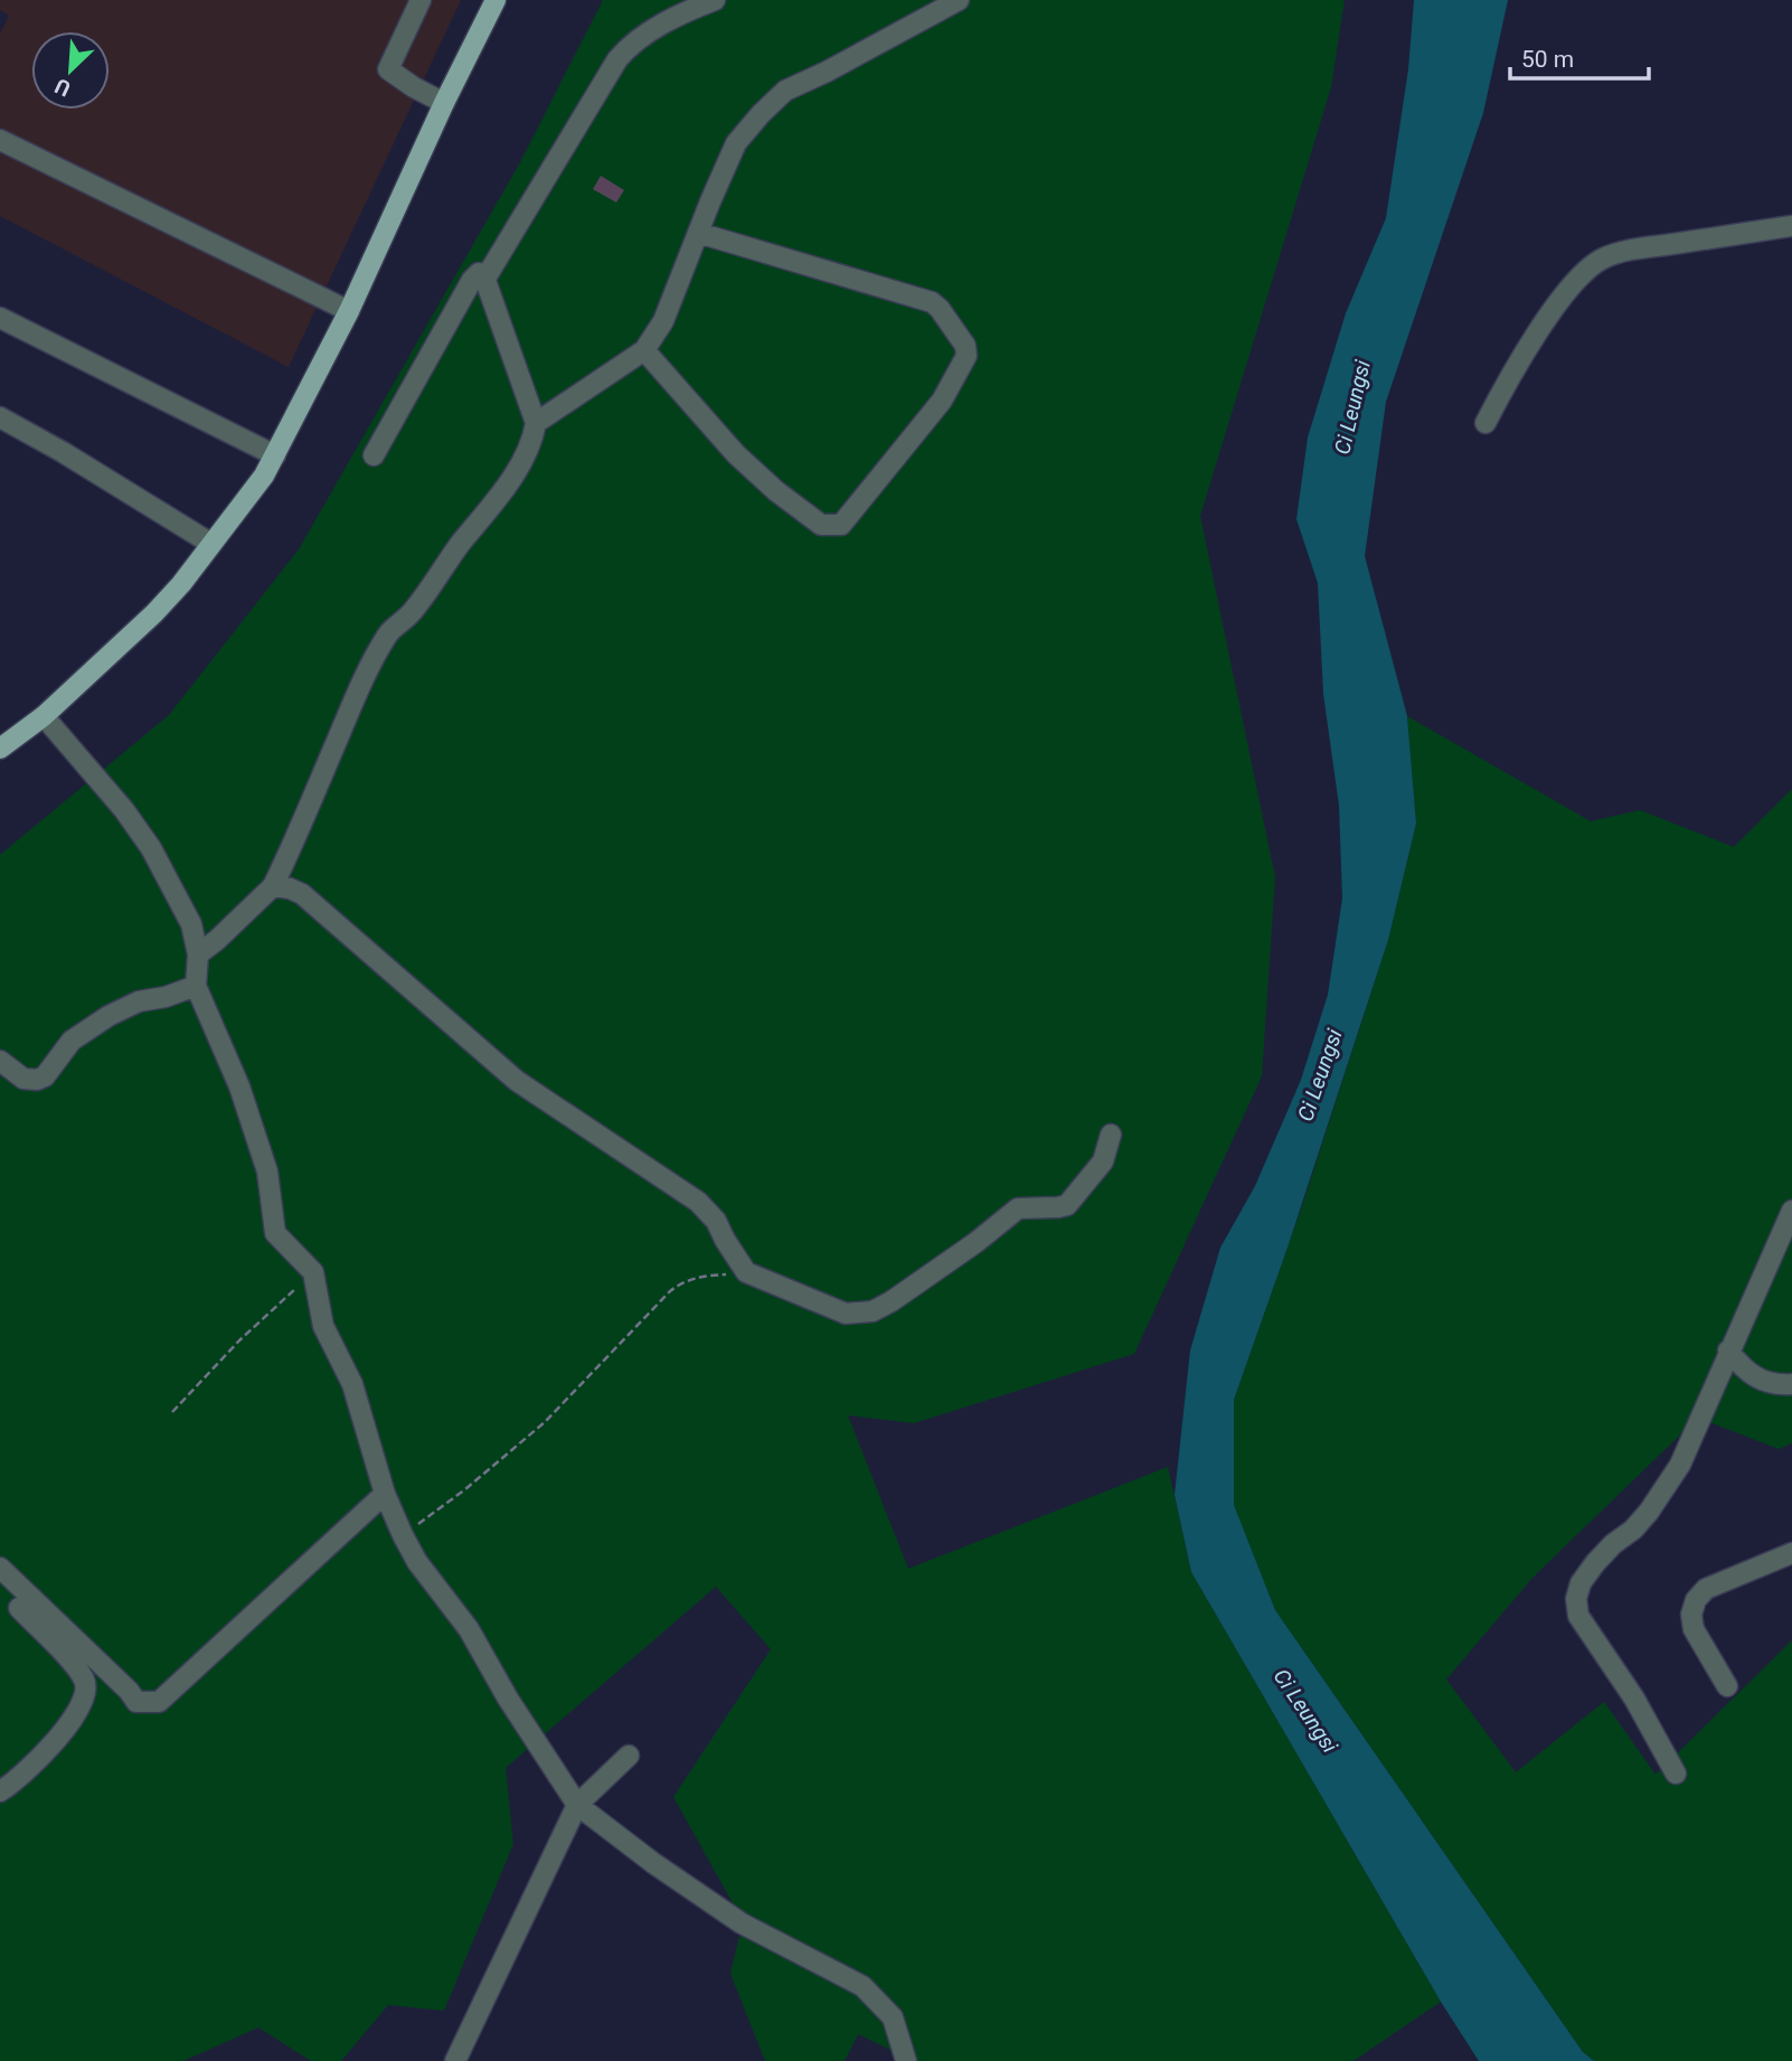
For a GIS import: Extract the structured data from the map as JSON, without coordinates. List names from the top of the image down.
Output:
{
  "water": ["Ci Leungsi"],
  "scale_bar": "50 m",
  "north": "bottom left"
}
